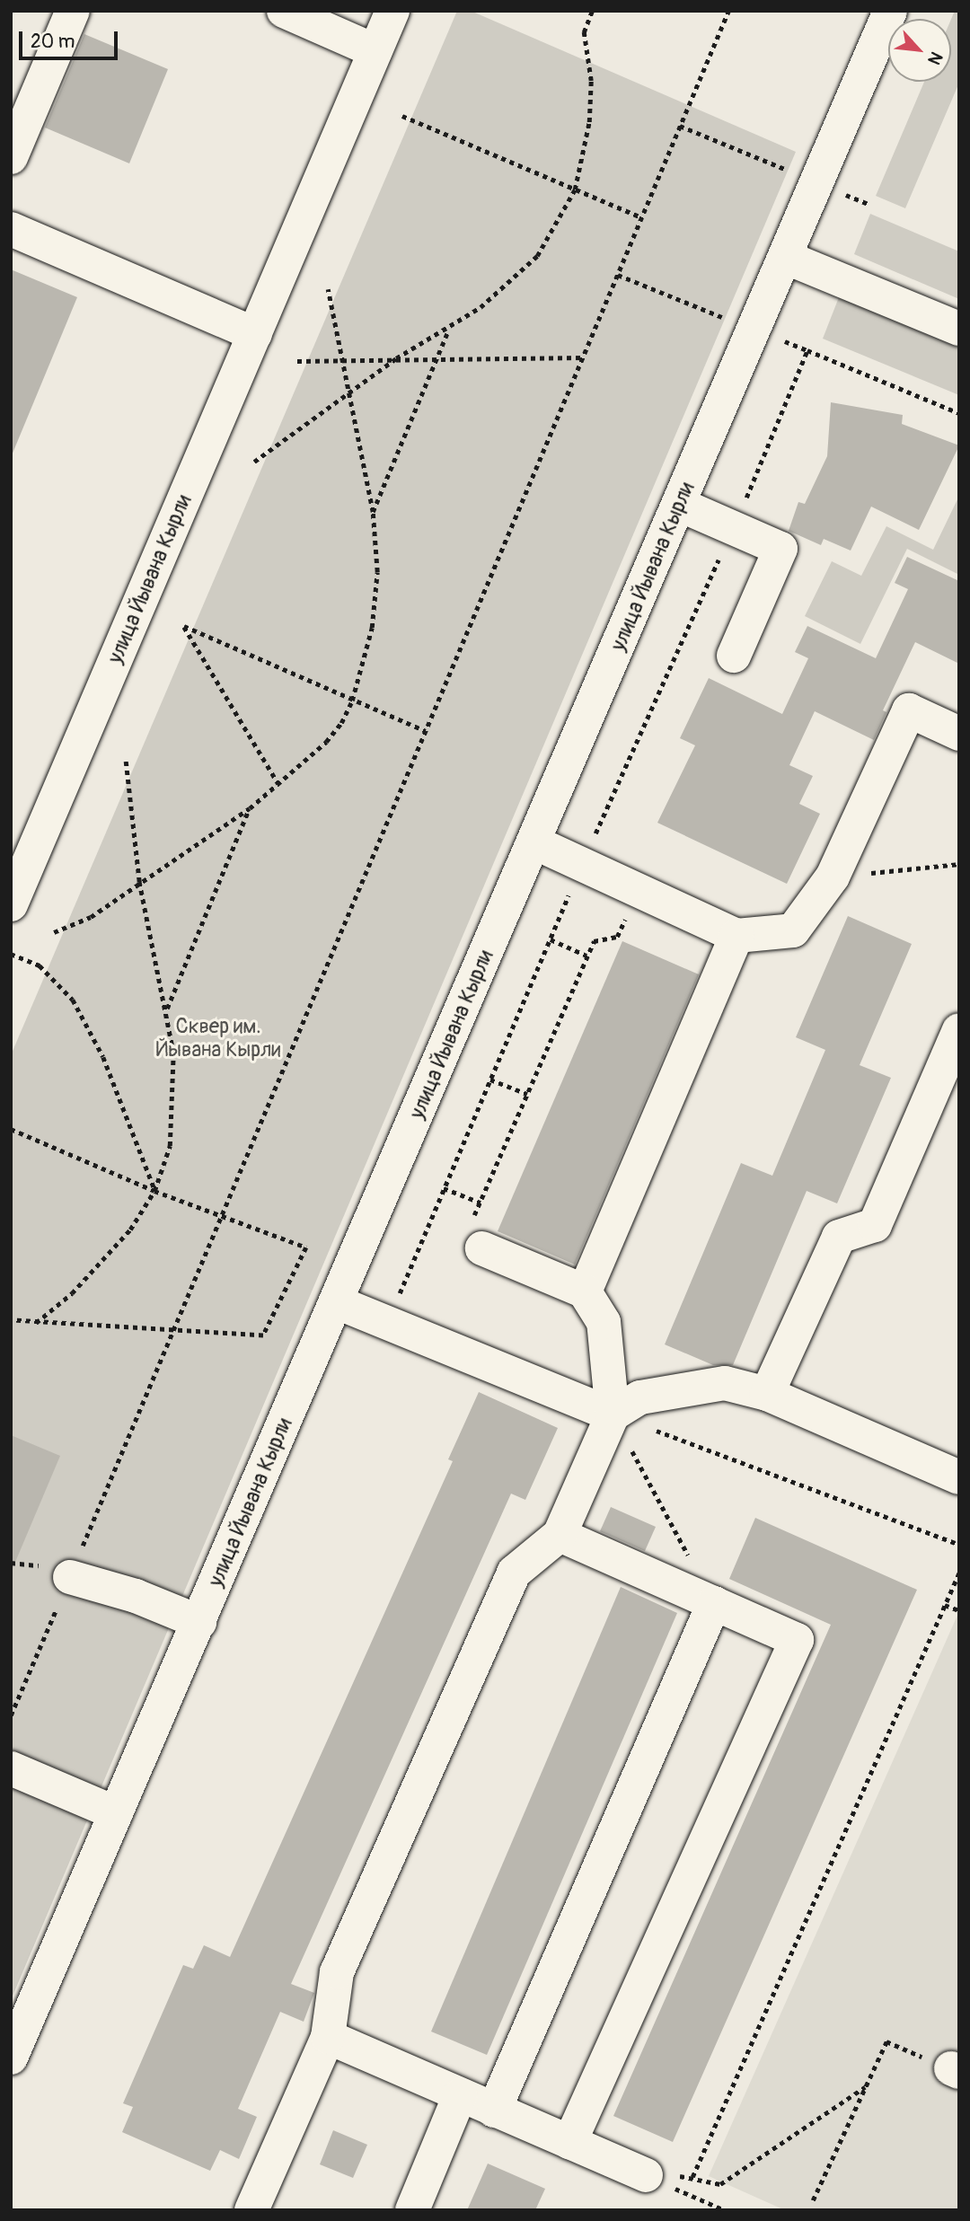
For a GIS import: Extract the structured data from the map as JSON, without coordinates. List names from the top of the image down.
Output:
{
  "streets": {
    "main road": ["улица Йывана Кырли"]
  },
  "parks": ["Сквер им. Йывана Кырли"],
  "scale_bar": "20 m",
  "north": "bottom right"
}
